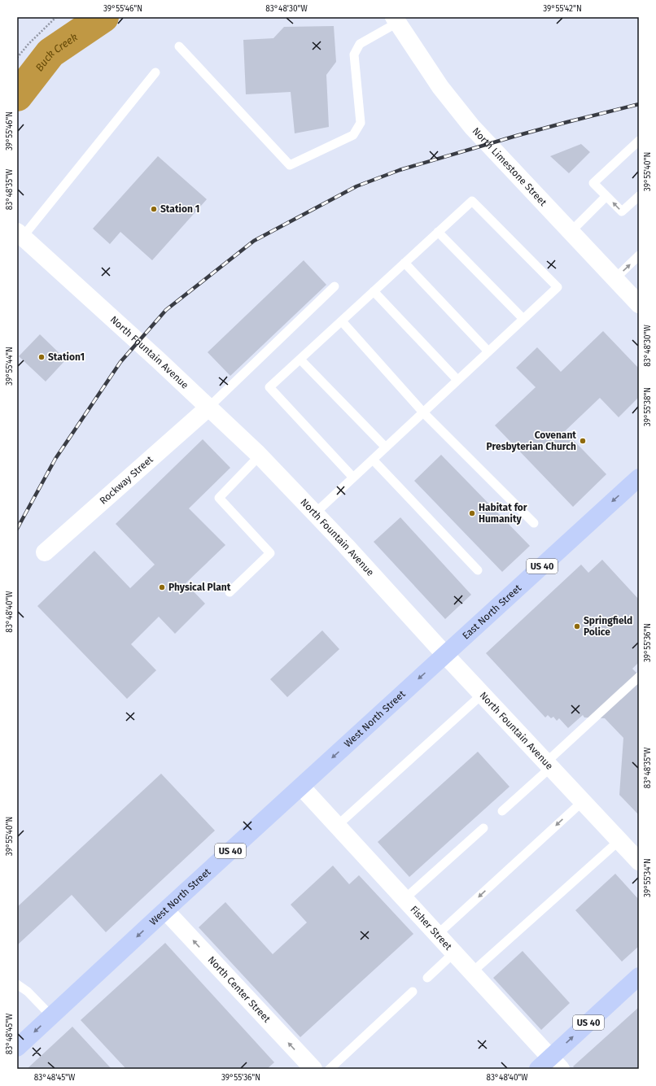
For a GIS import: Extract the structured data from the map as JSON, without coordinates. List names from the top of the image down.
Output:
{
  "streets": {
    "main road": ["US 40", "East North Street", "West North Street"],
    "street": [
      "North Limestone Street",
      "North Fountain Avenue",
      "Rockway Street",
      "Fisher Street",
      "North Center Street"
    ]
  },
  "crossings": [
    ["North Fountain Avenue", "Rockway Street"],
    ["North Fountain Avenue", "East North Street"],
    ["North Fountain Avenue", "West North Street"],
    ["US 40", "Fisher Street"],
    ["East North Street", "West North Street"],
    ["West North Street", "Fisher Street"],
    ["West North Street", "North Center Street"]
  ],
  "one_way": ["East North Street", "West North Street", "North Center Street"],
  "water": ["Buck Creek"],
  "places": [
    "Station 1",
    "Station1",
    "Covenant Presbyterian Church",
    "Habitat for Humanity",
    "Physical Plant",
    "Springfield Police"
  ],
  "coordinates": [
    "39°55'46\"N",
    "83°48'30\"W",
    "39°55'42\"N",
    "39°55'40\"N",
    "83°48'35\"W",
    "39°55'44\"N",
    "39°55'38\"N",
    "83°48'40\"W",
    "39°55'36\"N",
    "39°55'34\"N",
    "83°48'45\"W"
  ]
}
